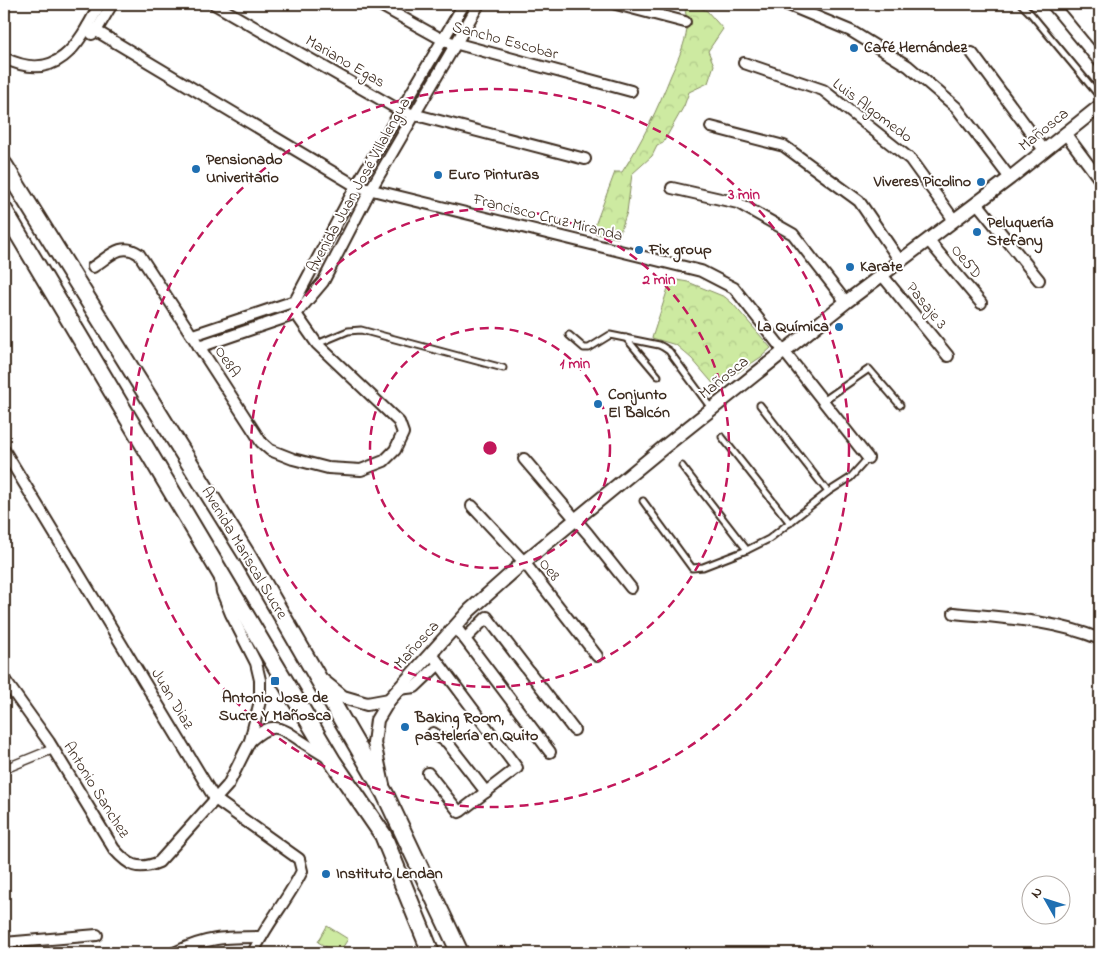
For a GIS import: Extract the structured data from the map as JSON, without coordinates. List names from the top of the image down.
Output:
{
  "streets": {
    "main road": ["Avenida Mariscal Sucre"],
    "street": [
      "Sancho Escobar",
      "Mariano Egas",
      "Luis Algomedo",
      "Mañosca",
      "Avenida Juan José Villalengua",
      "Francisco Cruz Miranda",
      "Oe5D",
      "Pasaje 3",
      "Oe8A",
      "Oe8",
      "Juan Diaz",
      "Antonio Sanchez"
    ]
  },
  "crossings": [
    ["Sancho Escobar", "Avenida Juan José Villalengua"],
    ["Mariano Egas", "Avenida Juan José Villalengua"],
    ["Luis Algomedo", "Mañosca"],
    ["Mañosca", "Francisco Cruz Miranda"],
    ["Mañosca", "Oe5D"],
    ["Mañosca", "Pasaje 3"],
    ["Mañosca", "Avenida Mariscal Sucre"],
    ["Mañosca", "Oe8"],
    ["Avenida Juan José Villalengua", "Francisco Cruz Miranda"],
    ["Avenida Mariscal Sucre", "Antonio Sanchez"],
    ["Juan Diaz", "Antonio Sanchez"]
  ],
  "places": {
    "other": [
      "Café Hernández",
      "Pensionado Univeritario",
      "Euro Pinturas",
      "Viveres Picolino",
      "Peluquería Stefany",
      "Fix group",
      "Karate",
      "La Química",
      "Conjunto El Balcón",
      "Baking Room, pastelería en Quito",
      "Instituto Lendan"
    ],
    "transit": ["Antonio Jose de Sucre Y Mañosca"]
  },
  "north": "top left",
  "rings": ["3 min", "2 min", "1 min"]
}
